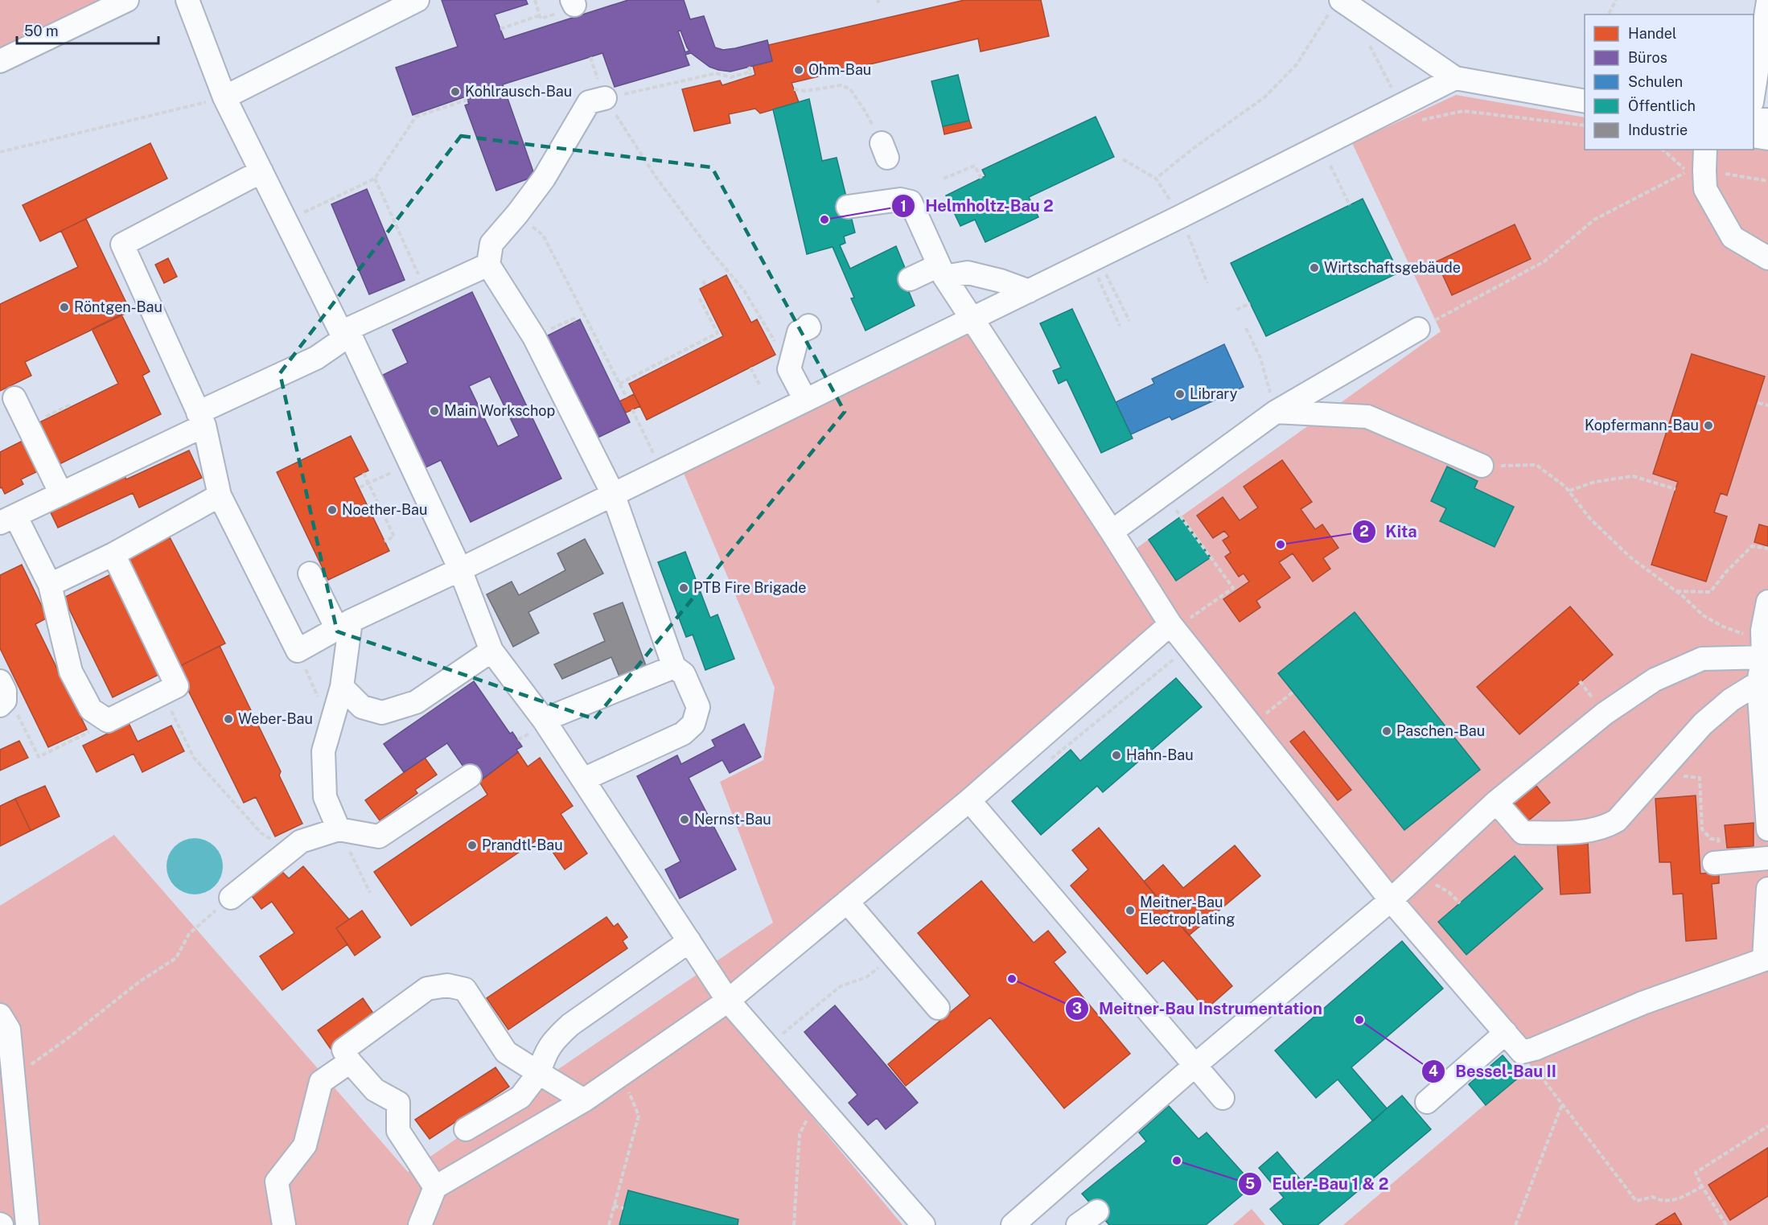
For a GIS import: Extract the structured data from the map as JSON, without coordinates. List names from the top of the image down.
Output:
{
  "places": [
    "Ohm-Bau",
    "Kohlrausch-Bau",
    "Helmholtz-Bau 2",
    "Wirtschaftsgebäude",
    "Röntgen-Bau",
    "Library",
    "Main Workschop",
    "Kopfermann-Bau",
    "Noether-Bau",
    "Kita",
    "PTB Fire Brigade",
    "Weber-Bau",
    "Paschen-Bau",
    "Hahn-Bau",
    "Nernst-Bau",
    "Prandtl-Bau",
    "Meitner-Bau Electroplating",
    "Meitner-Bau Instrumentation",
    "Bessel-Bau II",
    "Euler-Bau 1 & 2"
  ],
  "legend": [
    "Handel",
    "Büros",
    "Schulen",
    "Öffentlich",
    "Industrie"
  ],
  "scale_bar": "50 m"
}
